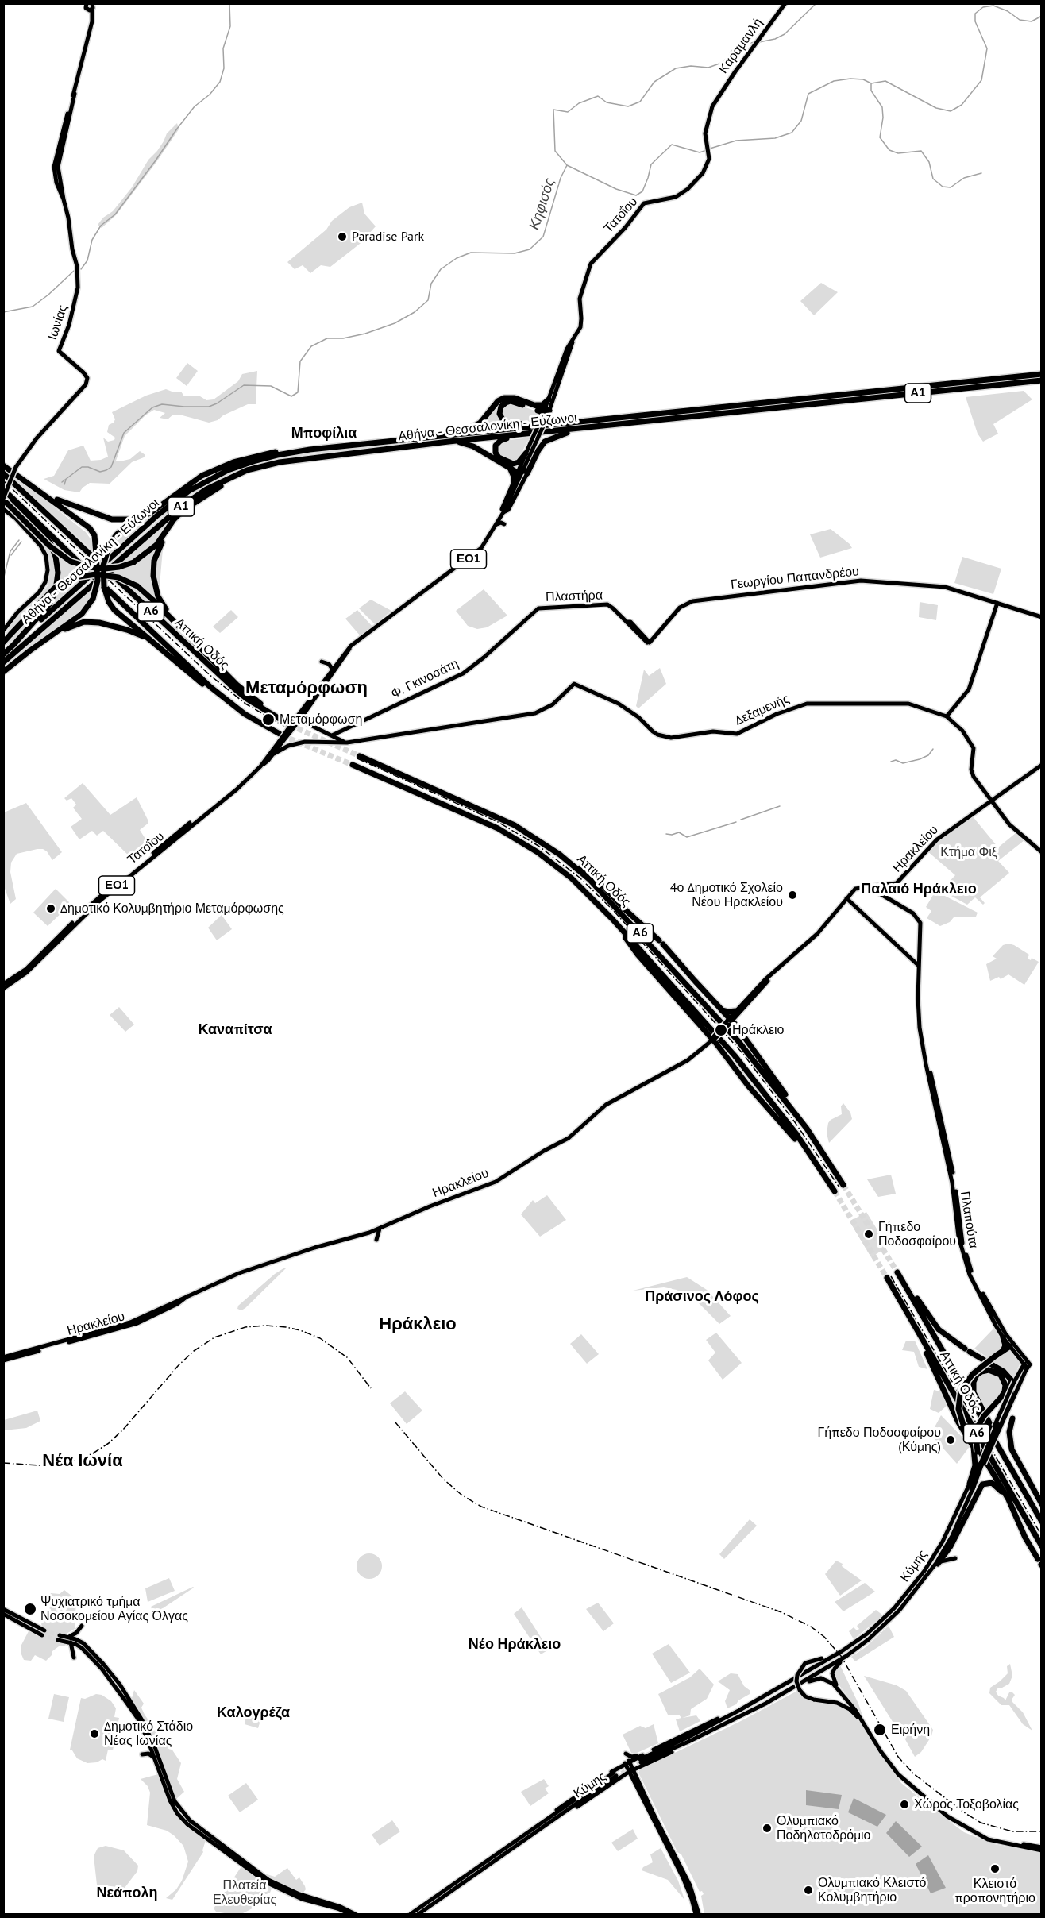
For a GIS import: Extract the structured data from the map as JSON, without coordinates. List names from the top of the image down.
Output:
{
  "streets": {
    "highway": [
      "Α1",
      "Αθήνα - Θεσσαλονίκη - Εύζωνοι",
      "Α6",
      "Αττική Οδός"
    ],
    "main road": [
      "Καραμανλή",
      "Τατοΐου",
      "Ιωνίας",
      "ΕΟ1",
      "Γεωργίου Παπανδρέου",
      "Πλαστήρα",
      "Φ. Γκινοσάτη",
      "Δεξαμενής",
      "Ηρακλείου",
      "Πλαπούτα",
      "Κύμης"
    ]
  },
  "crossings": [
    ["Καραμανλή", "Τατοΐου"],
    ["Τατοΐου", "ΕΟ1"],
    ["Γεωργίου Παπανδρέου", "Πλαστήρα"],
    ["Πλαστήρα", "Φ. Γκινοσάτη"],
    ["Ηρακλείου", "Πλαπούτα"]
  ],
  "districts": [
    "Μποφίλια",
    "Μεταμόρφωση",
    "Παλαιό Ηράκλειο",
    "Καναπίτσα",
    "Πράσινος Λόφος",
    "Ηράκλειο",
    "Νέα Ιωνία",
    "Νέο Ηράκλειο",
    "Καλογρέζα",
    "Νεάπολη"
  ],
  "water": ["Κηφισός"],
  "parks": ["Κτήμα Φιξ", "Πλατεία Ελευθερίας"],
  "places": [
    "Paradise Park",
    "Μεταμόρφωση",
    "4ο Δημοτικό Σχολείο Νέου Ηρακλείου",
    "Δημοτικό Κολυμβητήριο Μεταμόρφωσης",
    "Ηράκλειο",
    "Γήπεδο Ποδοσφαίρου",
    "Γήπεδο Ποδοσφαίρου (Κύμης)",
    "Ψυχιατρικό τμήμα Νοσοκομείου Αγίας Όλγας",
    "Ειρήνη",
    "Δημοτικό Στάδιο Νέας Ιωνίας",
    "Χώρος Τοξοβολίας",
    "Ολυμπιακό Ποδηλατοδρόμιο",
    "Κλειστό προπονητήριο",
    "Ολυμπιακό Κλειστό Κολυμβητήριο"
  ]
}
